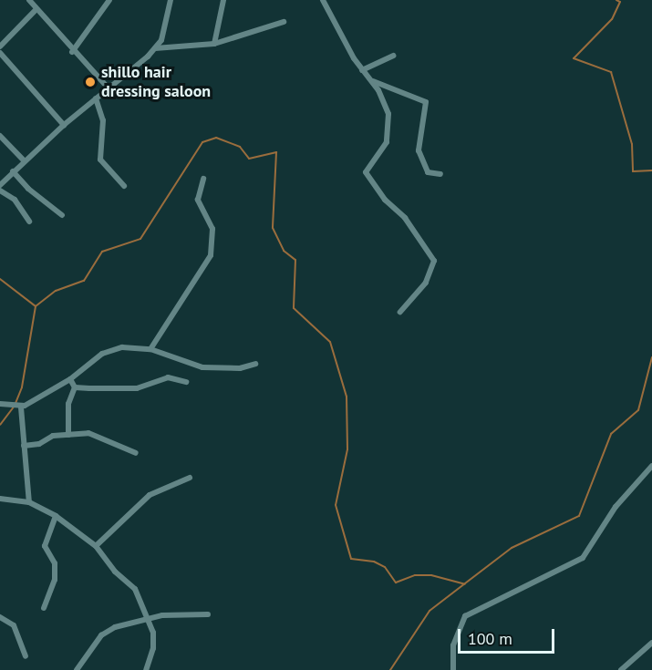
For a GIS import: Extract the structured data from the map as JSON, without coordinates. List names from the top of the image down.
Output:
{
  "places": ["shillo hair dressing saloon"],
  "scale_bar": "100 m"
}
